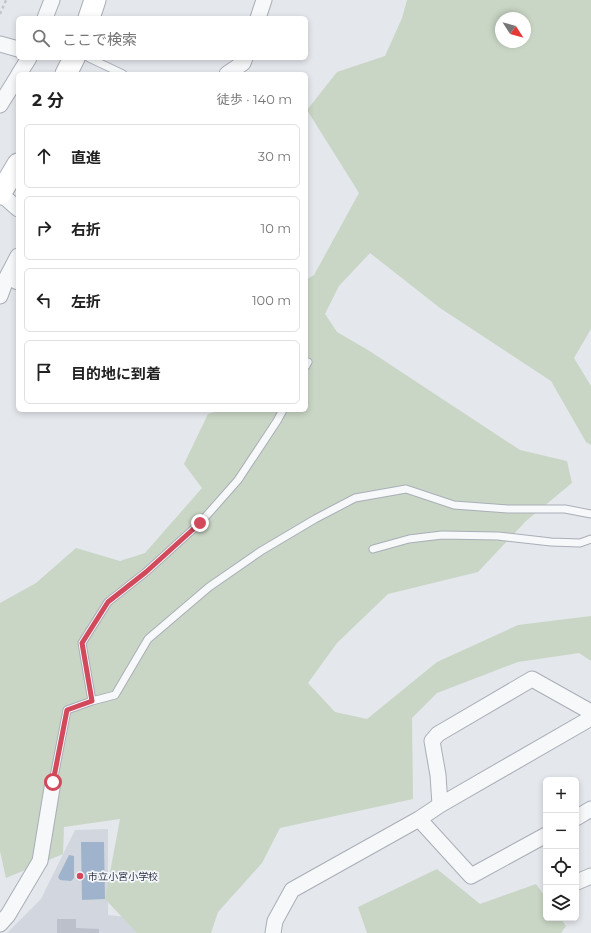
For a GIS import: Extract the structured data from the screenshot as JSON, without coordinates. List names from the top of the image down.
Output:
{
  "places": ["市立小宮小学校"],
  "north": "bottom right",
  "page": {
    "search": "ここで検索",
    "heading": ["2 分", "徒歩 · 140 m"],
    "list": [
      ["直進", "30 m"],
      ["右折", "10 m"],
      ["左折", "100 m"],
      "目的地に到着"
    ],
    "map_buttons": ["+", "−"]
  }
}
